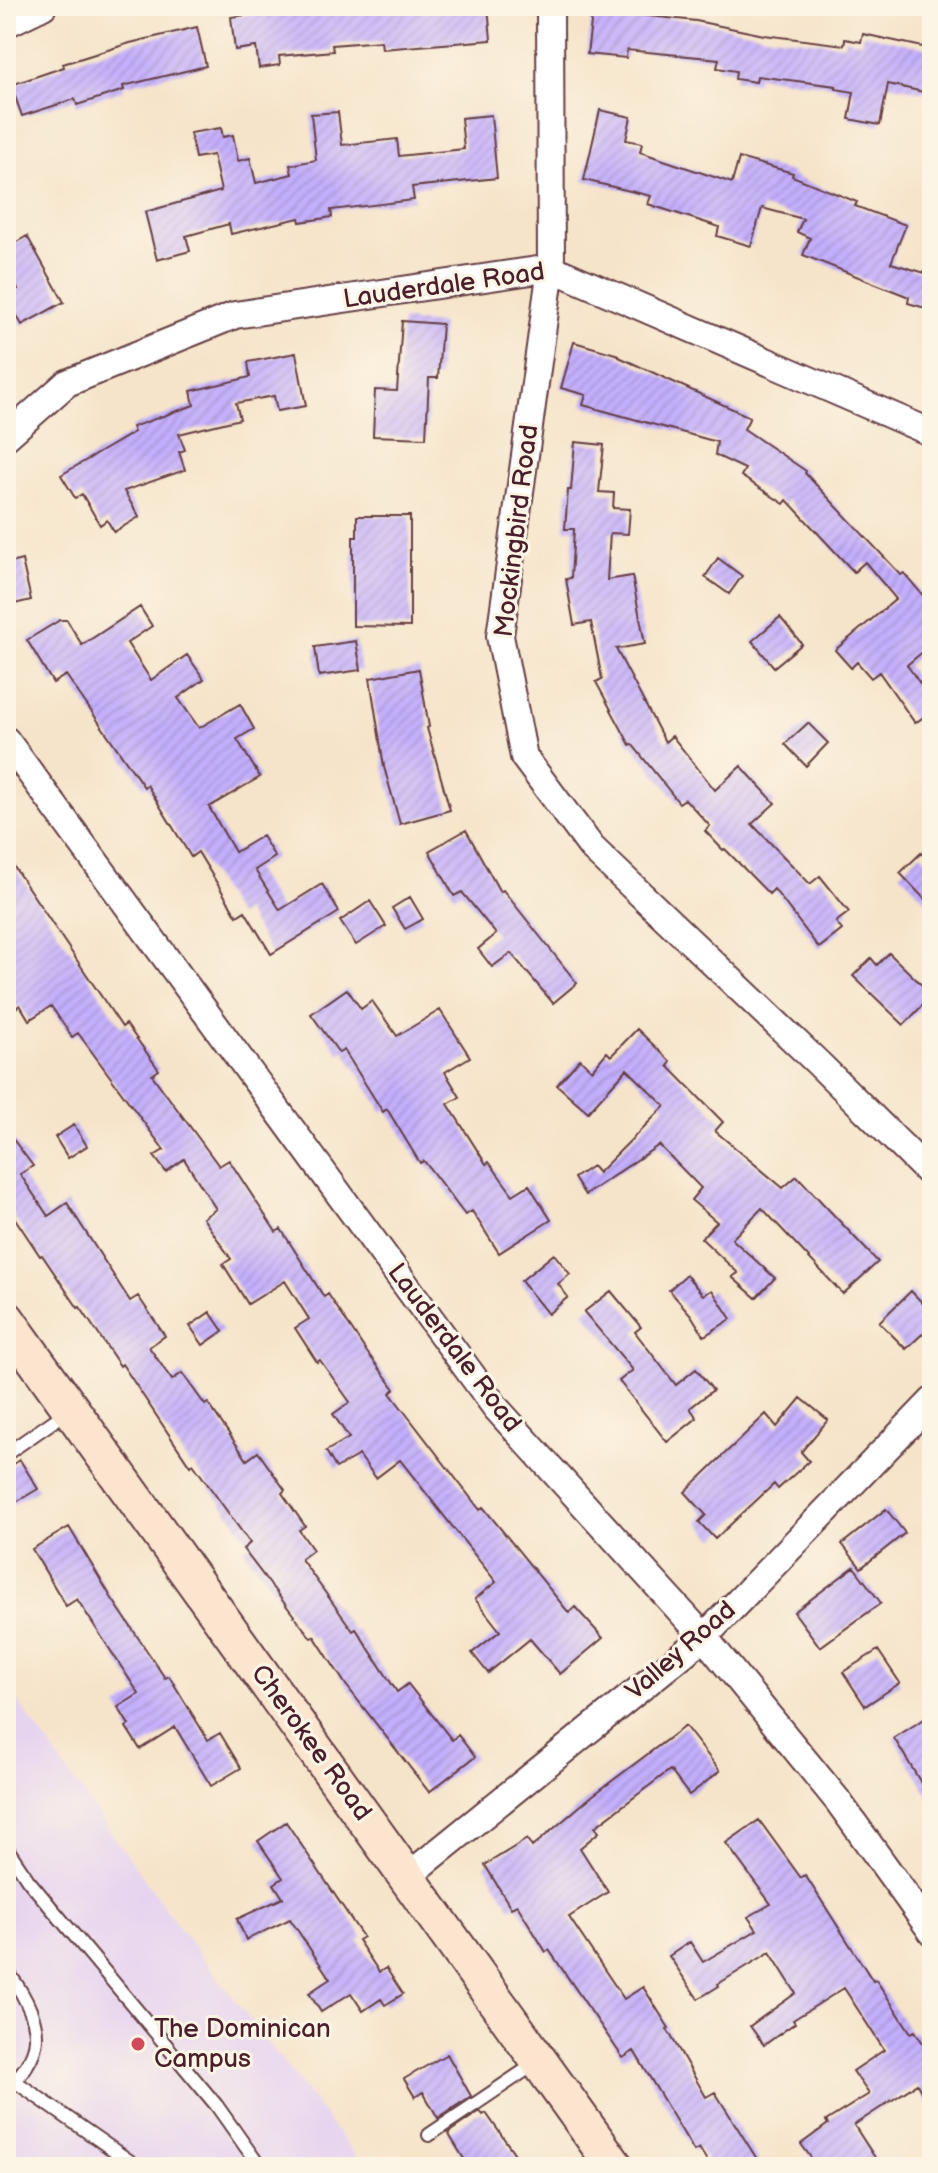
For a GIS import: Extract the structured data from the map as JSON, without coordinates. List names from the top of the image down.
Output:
{
  "streets": {
    "street": [
      "Lauderdale Road",
      "Mockingbird Road",
      "Valley Road",
      "Cherokee Road"
    ]
  },
  "crossings": [
    ["Lauderdale Road", "Mockingbird Road"],
    ["Lauderdale Road", "Valley Road"],
    ["Valley Road", "Cherokee Road"]
  ],
  "places": ["The Dominican Campus"]
}
